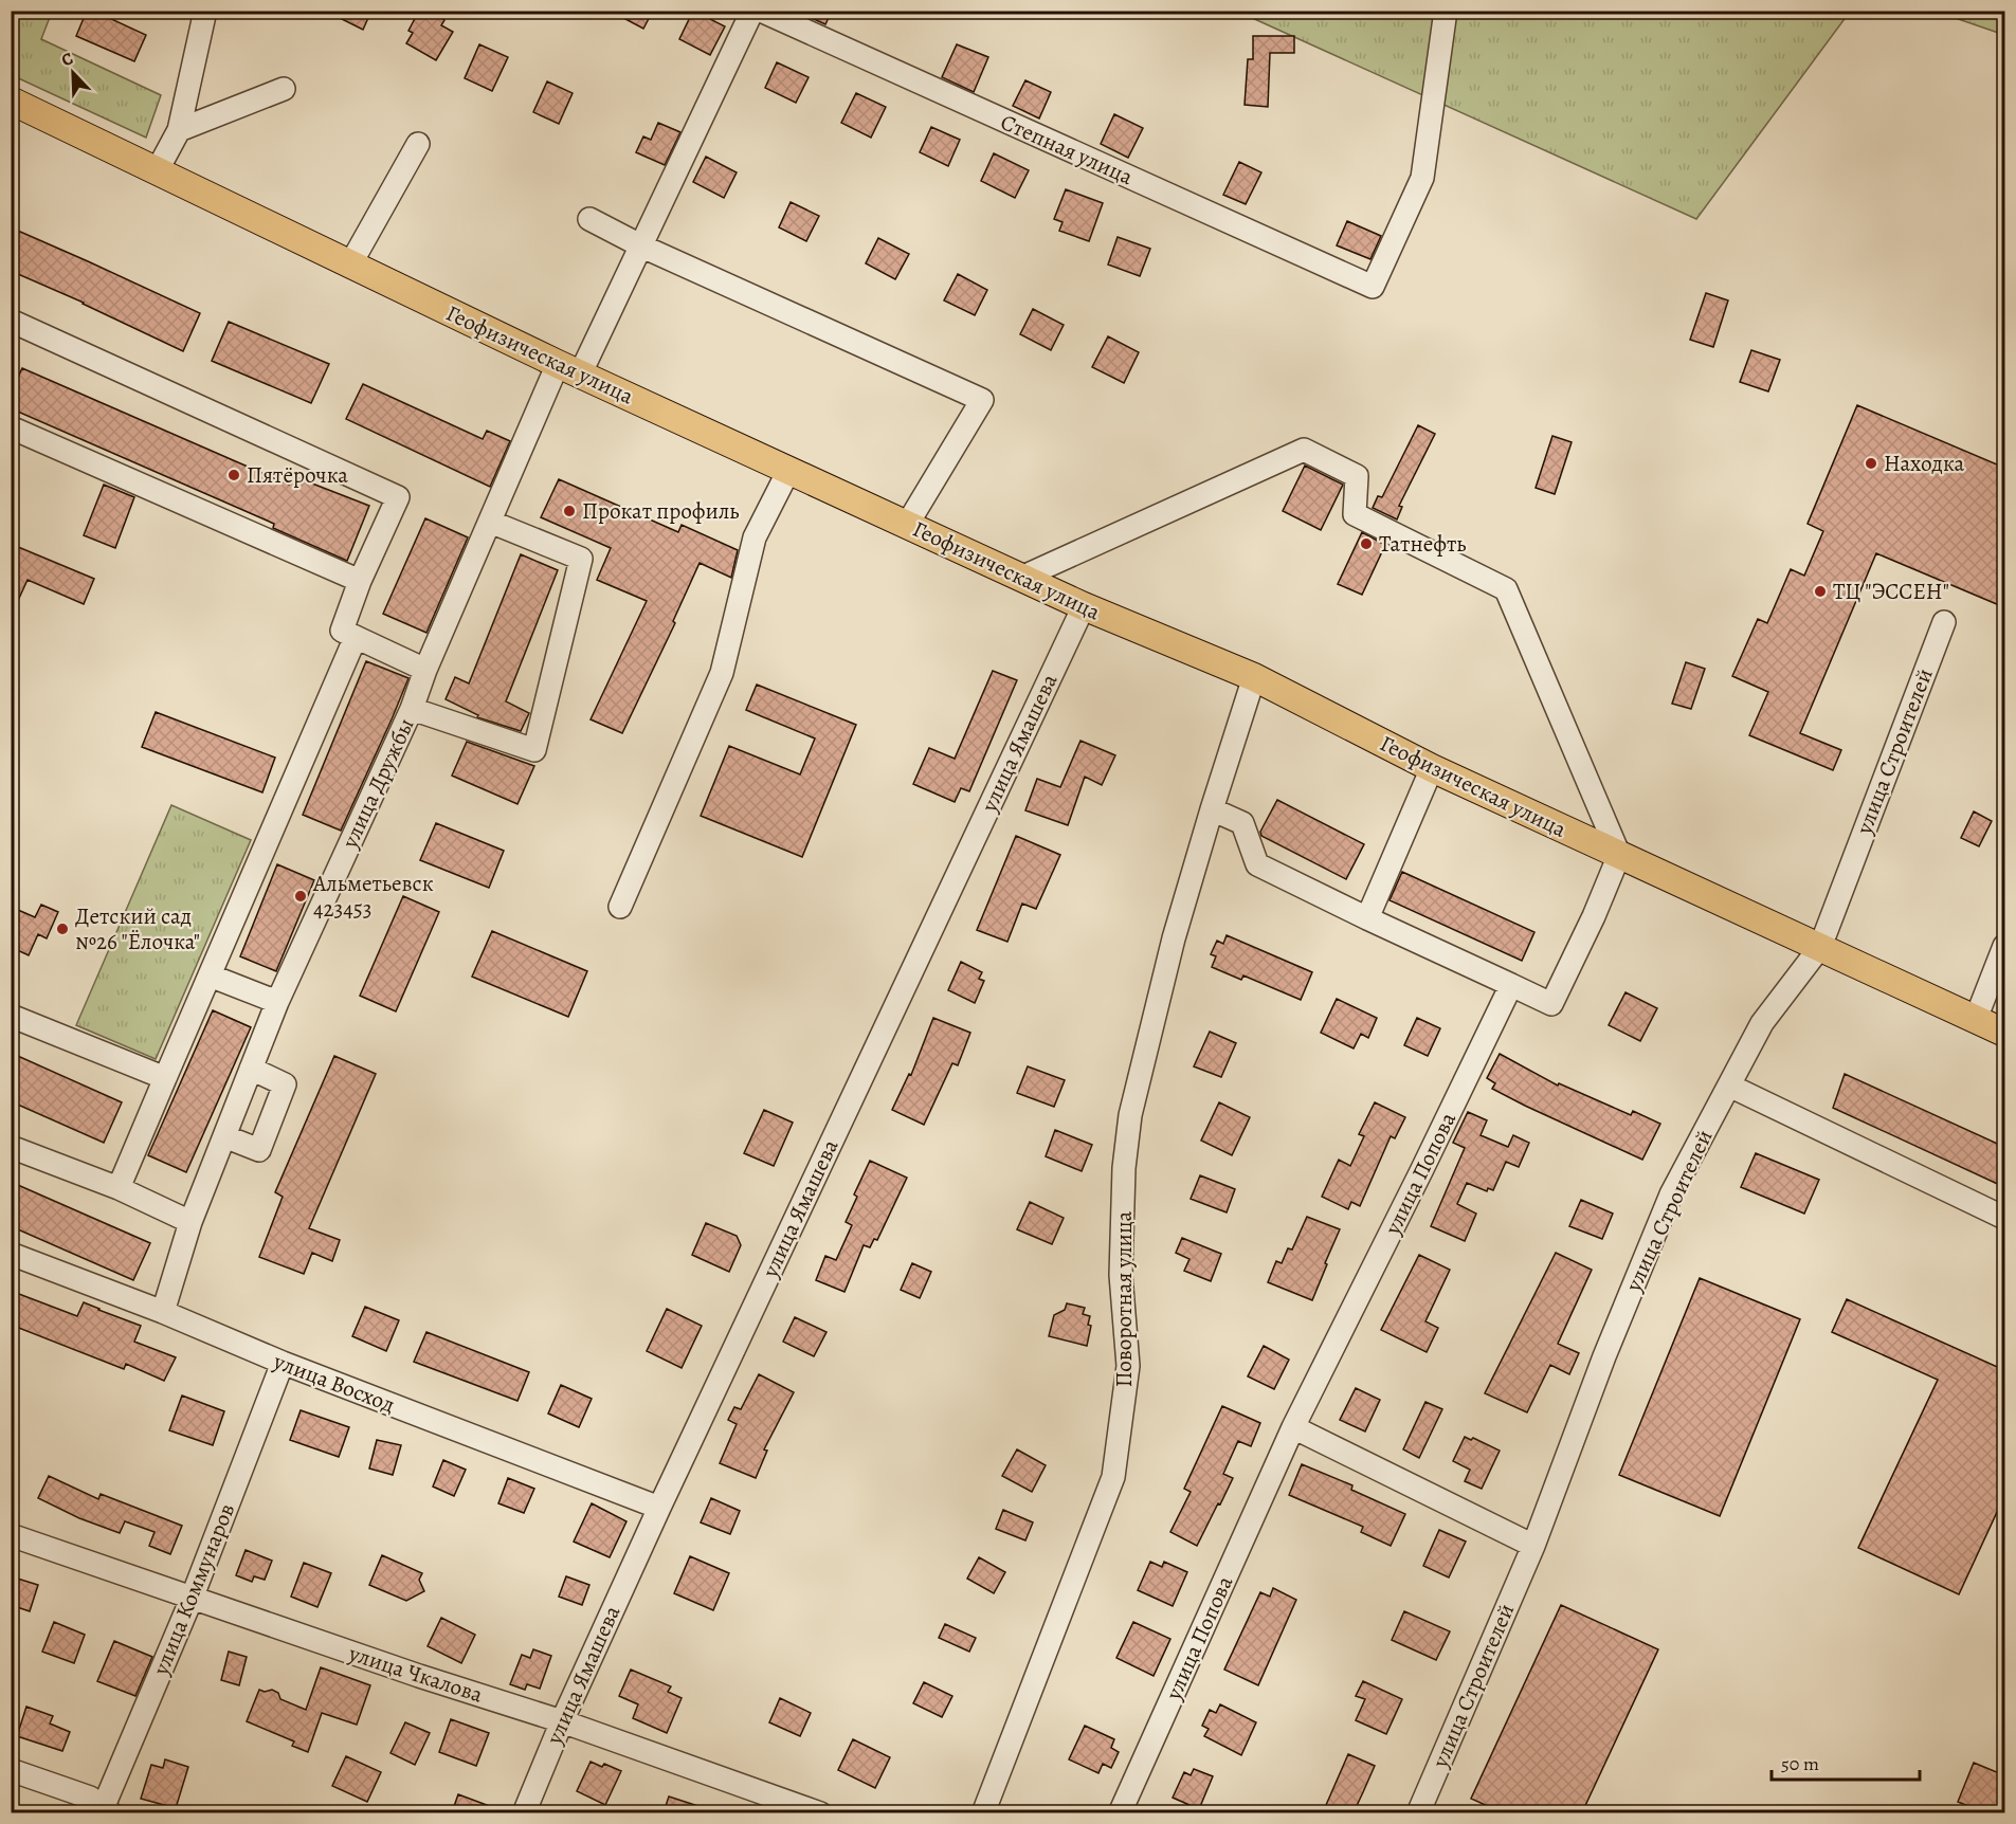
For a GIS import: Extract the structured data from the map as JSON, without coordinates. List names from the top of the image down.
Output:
{
  "streets": {
    "main road": ["Геофизическая улица"],
    "street": [
      "Степная улица",
      "улица Ямашева",
      "улица Строителей",
      "улица Дружбы",
      "улица Попова",
      "Поворотная улица",
      "улица Восход",
      "улица Коммунаров",
      "улица Чкалова"
    ]
  },
  "crossings": [
    ["Геофизическая улица", "улица Ямашева"],
    ["Геофизическая улица", "улица Строителей"],
    ["Геофизическая улица", "улица Дружбы"],
    ["улица Ямашева", "улица Восход"],
    ["улица Ямашева", "улица Чкалова"],
    ["улица Дружбы", "улица Восход"],
    ["улица Восход", "улица Коммунаров"],
    ["улица Коммунаров", "улица Чкалова"]
  ],
  "places": [
    "Находка",
    "Пятёрочка",
    "Прокат профиль",
    "Татнефть",
    "ТЦ \"ЭССЕН\"",
    "Альметьевск 423453",
    "Детский сад №26 \"Ёлочка\""
  ],
  "scale_bar": "50 m",
  "north": "top left"
}
